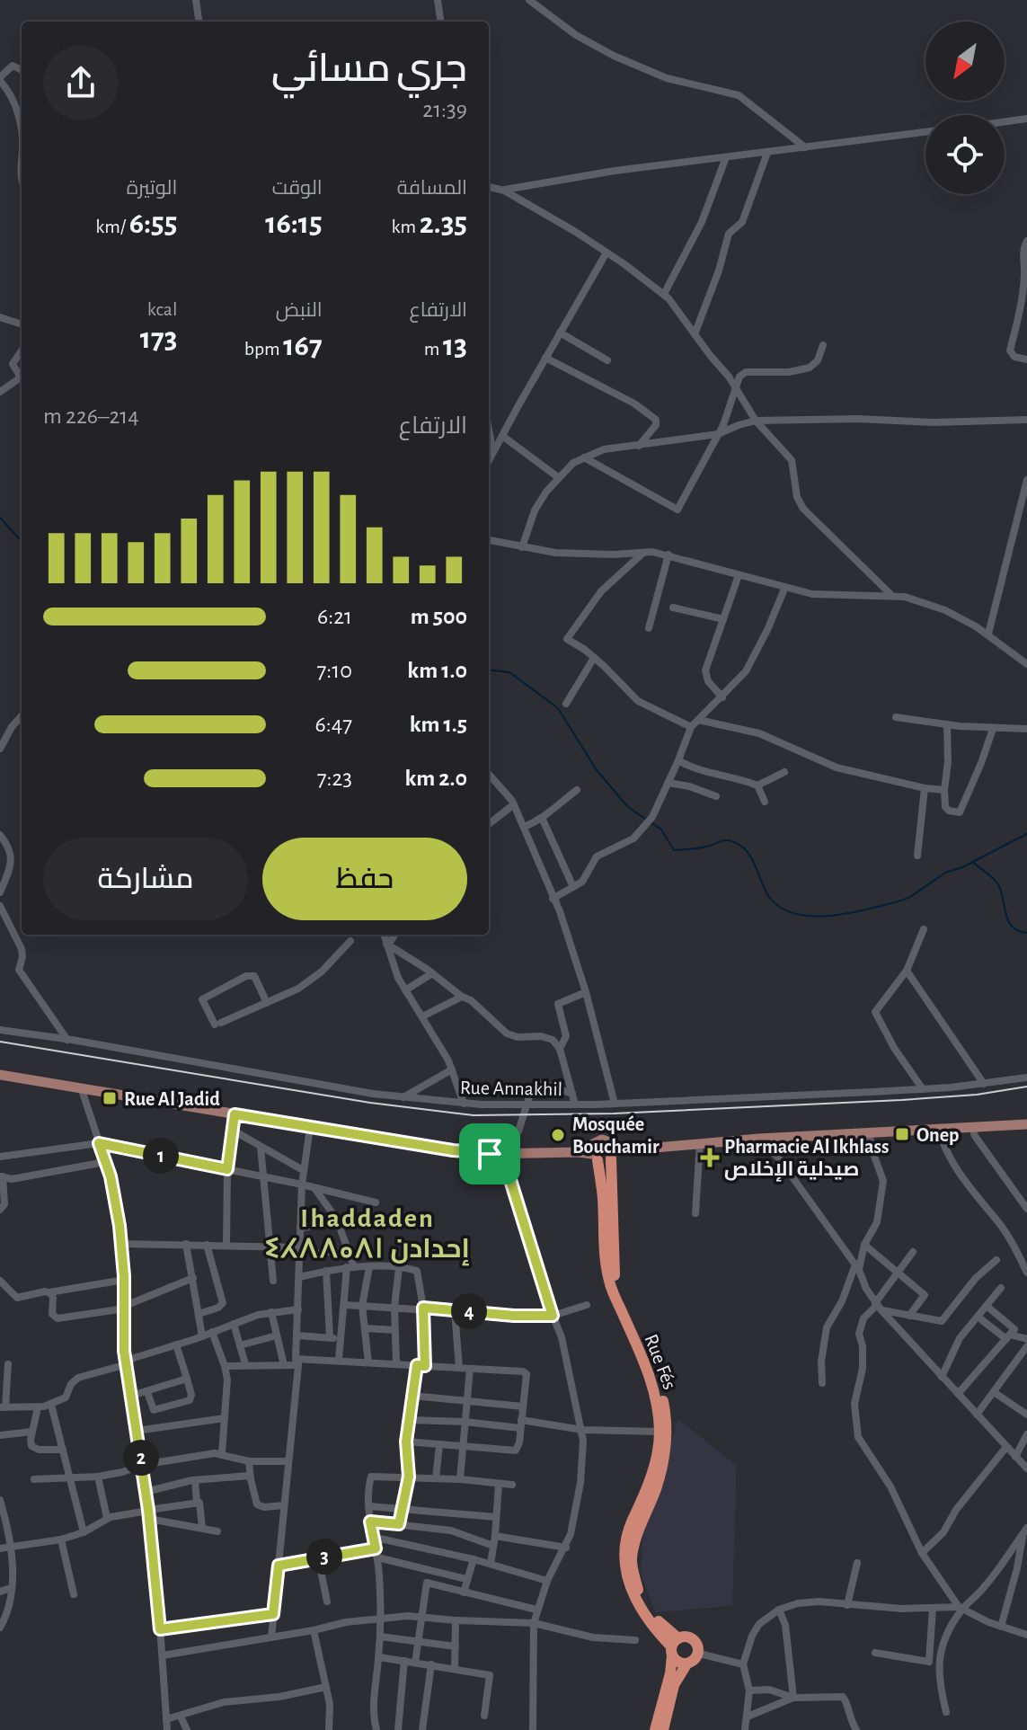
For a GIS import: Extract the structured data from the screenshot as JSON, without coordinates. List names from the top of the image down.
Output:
{
  "streets": {
    "highway": ["Rue Fés"],
    "street": ["Rue Annakhil"]
  },
  "districts": ["Ihaddaden ⵉⵃⴷⴷⴰⴷⵏ إحدادن"],
  "places": {
    "transit": ["Rue Al Jadid", "Onep"],
    "other": ["Mosquée Bouchamir"],
    "health": ["Pharmacie Al Ikhlass صيدلية الإخلاص"]
  },
  "north": "bottom left",
  "page": {
    "heading": ["جري مسائي", "21:39"],
    "stats": [
      ["المسافة", "2.35 km"],
      ["الوقت", "16:15"],
      ["الوتيرة", "6:55 /km"],
      ["الارتفاع", "13 m"],
      ["النبض", "167 bpm"],
      ["kcal", "173"]
    ],
    "chart": ["الارتفاع", "214–226 m"],
    "list": [
      {
        "name": "500 m",
        "note": "6:21"
      },
      {
        "name": "1.0 km",
        "note": "7:10"
      },
      {
        "name": "1.5 km",
        "note": "6:47"
      },
      {
        "name": "2.0 km",
        "note": "7:23"
      }
    ],
    "buttons": ["حفظ", "مشاركة"],
    "pins": [
      "1",
      "4",
      "2",
      "3"
    ]
  }
}
